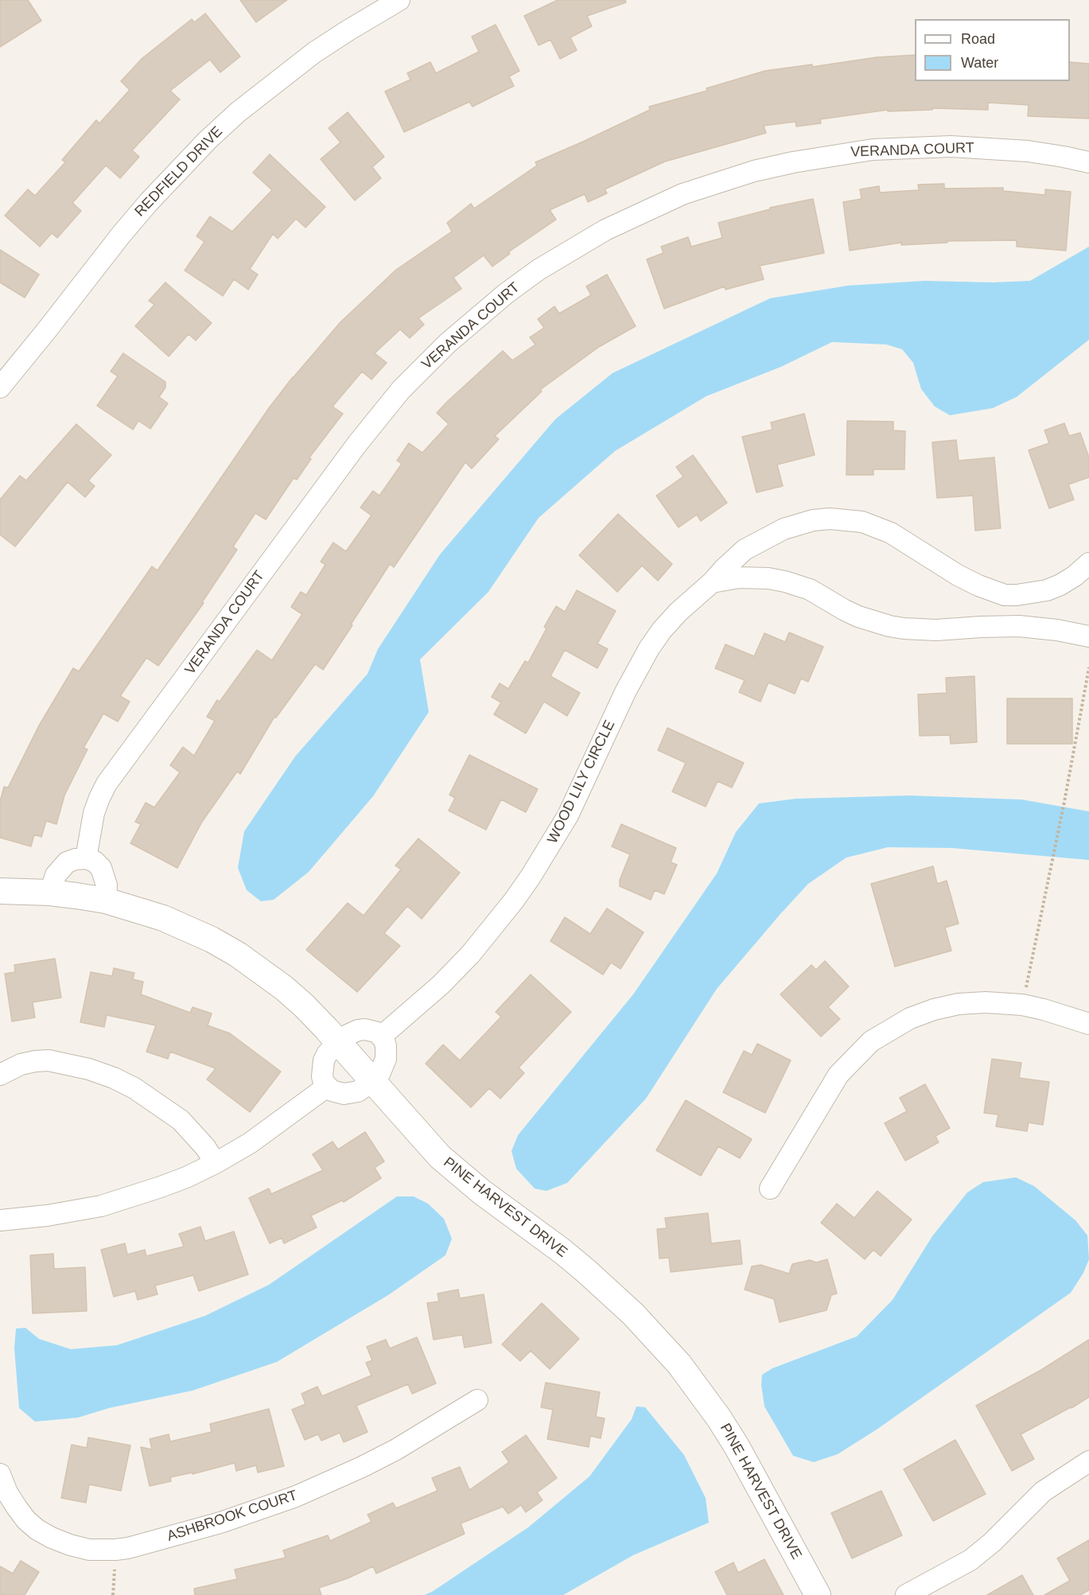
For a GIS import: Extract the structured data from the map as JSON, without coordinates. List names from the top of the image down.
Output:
{
  "streets": {
    "street": [
      "VERANDA COURT",
      "REDFIELD DRIVE",
      "WOOD LILY CIRCLE",
      "PINE HARVEST DRIVE",
      "ASHBROOK COURT"
    ]
  },
  "legend": ["Road", "Water"]
}
